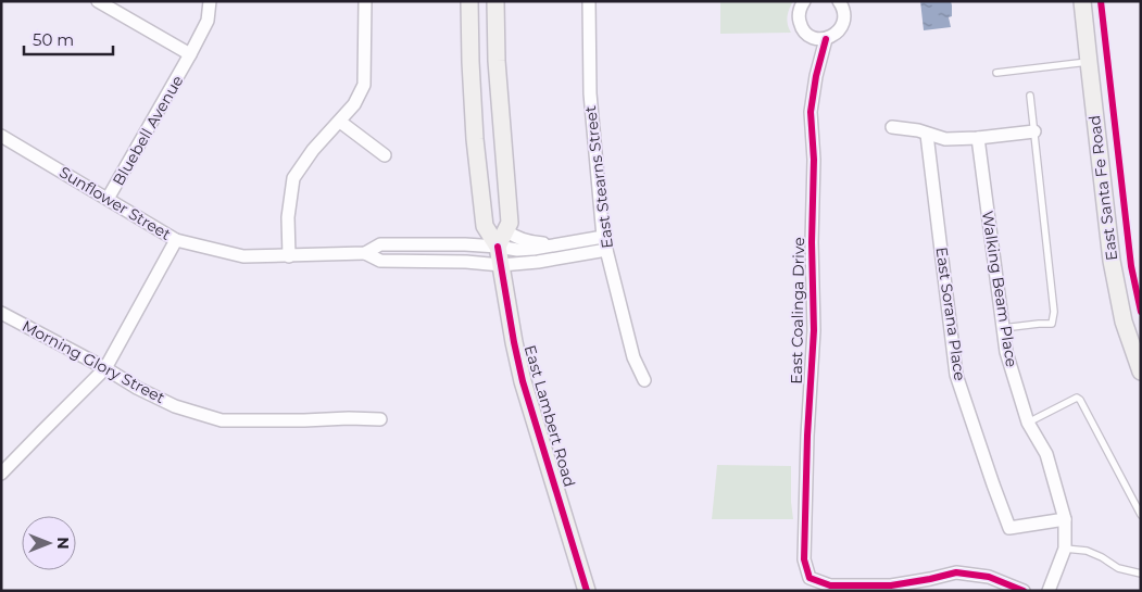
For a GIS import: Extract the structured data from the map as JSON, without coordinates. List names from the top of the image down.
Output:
{
  "streets": {
    "main road": ["East Santa Fe Road", "East Lambert Road"],
    "street": [
      "Bluebell Avenue",
      "East Stearns Street",
      "Sunflower Street",
      "Walking Beam Place",
      "East Coalinga Drive",
      "East Sorana Place",
      "Morning Glory Street"
    ]
  },
  "crossings": [
    ["Bluebell Avenue", "Sunflower Street"],
    ["East Stearns Street", "Sunflower Street"],
    ["Sunflower Street", "East Lambert Road"],
    ["Walking Beam Place", "East Sorana Place"]
  ],
  "scale_bar": "50 m",
  "north": "right"
}
